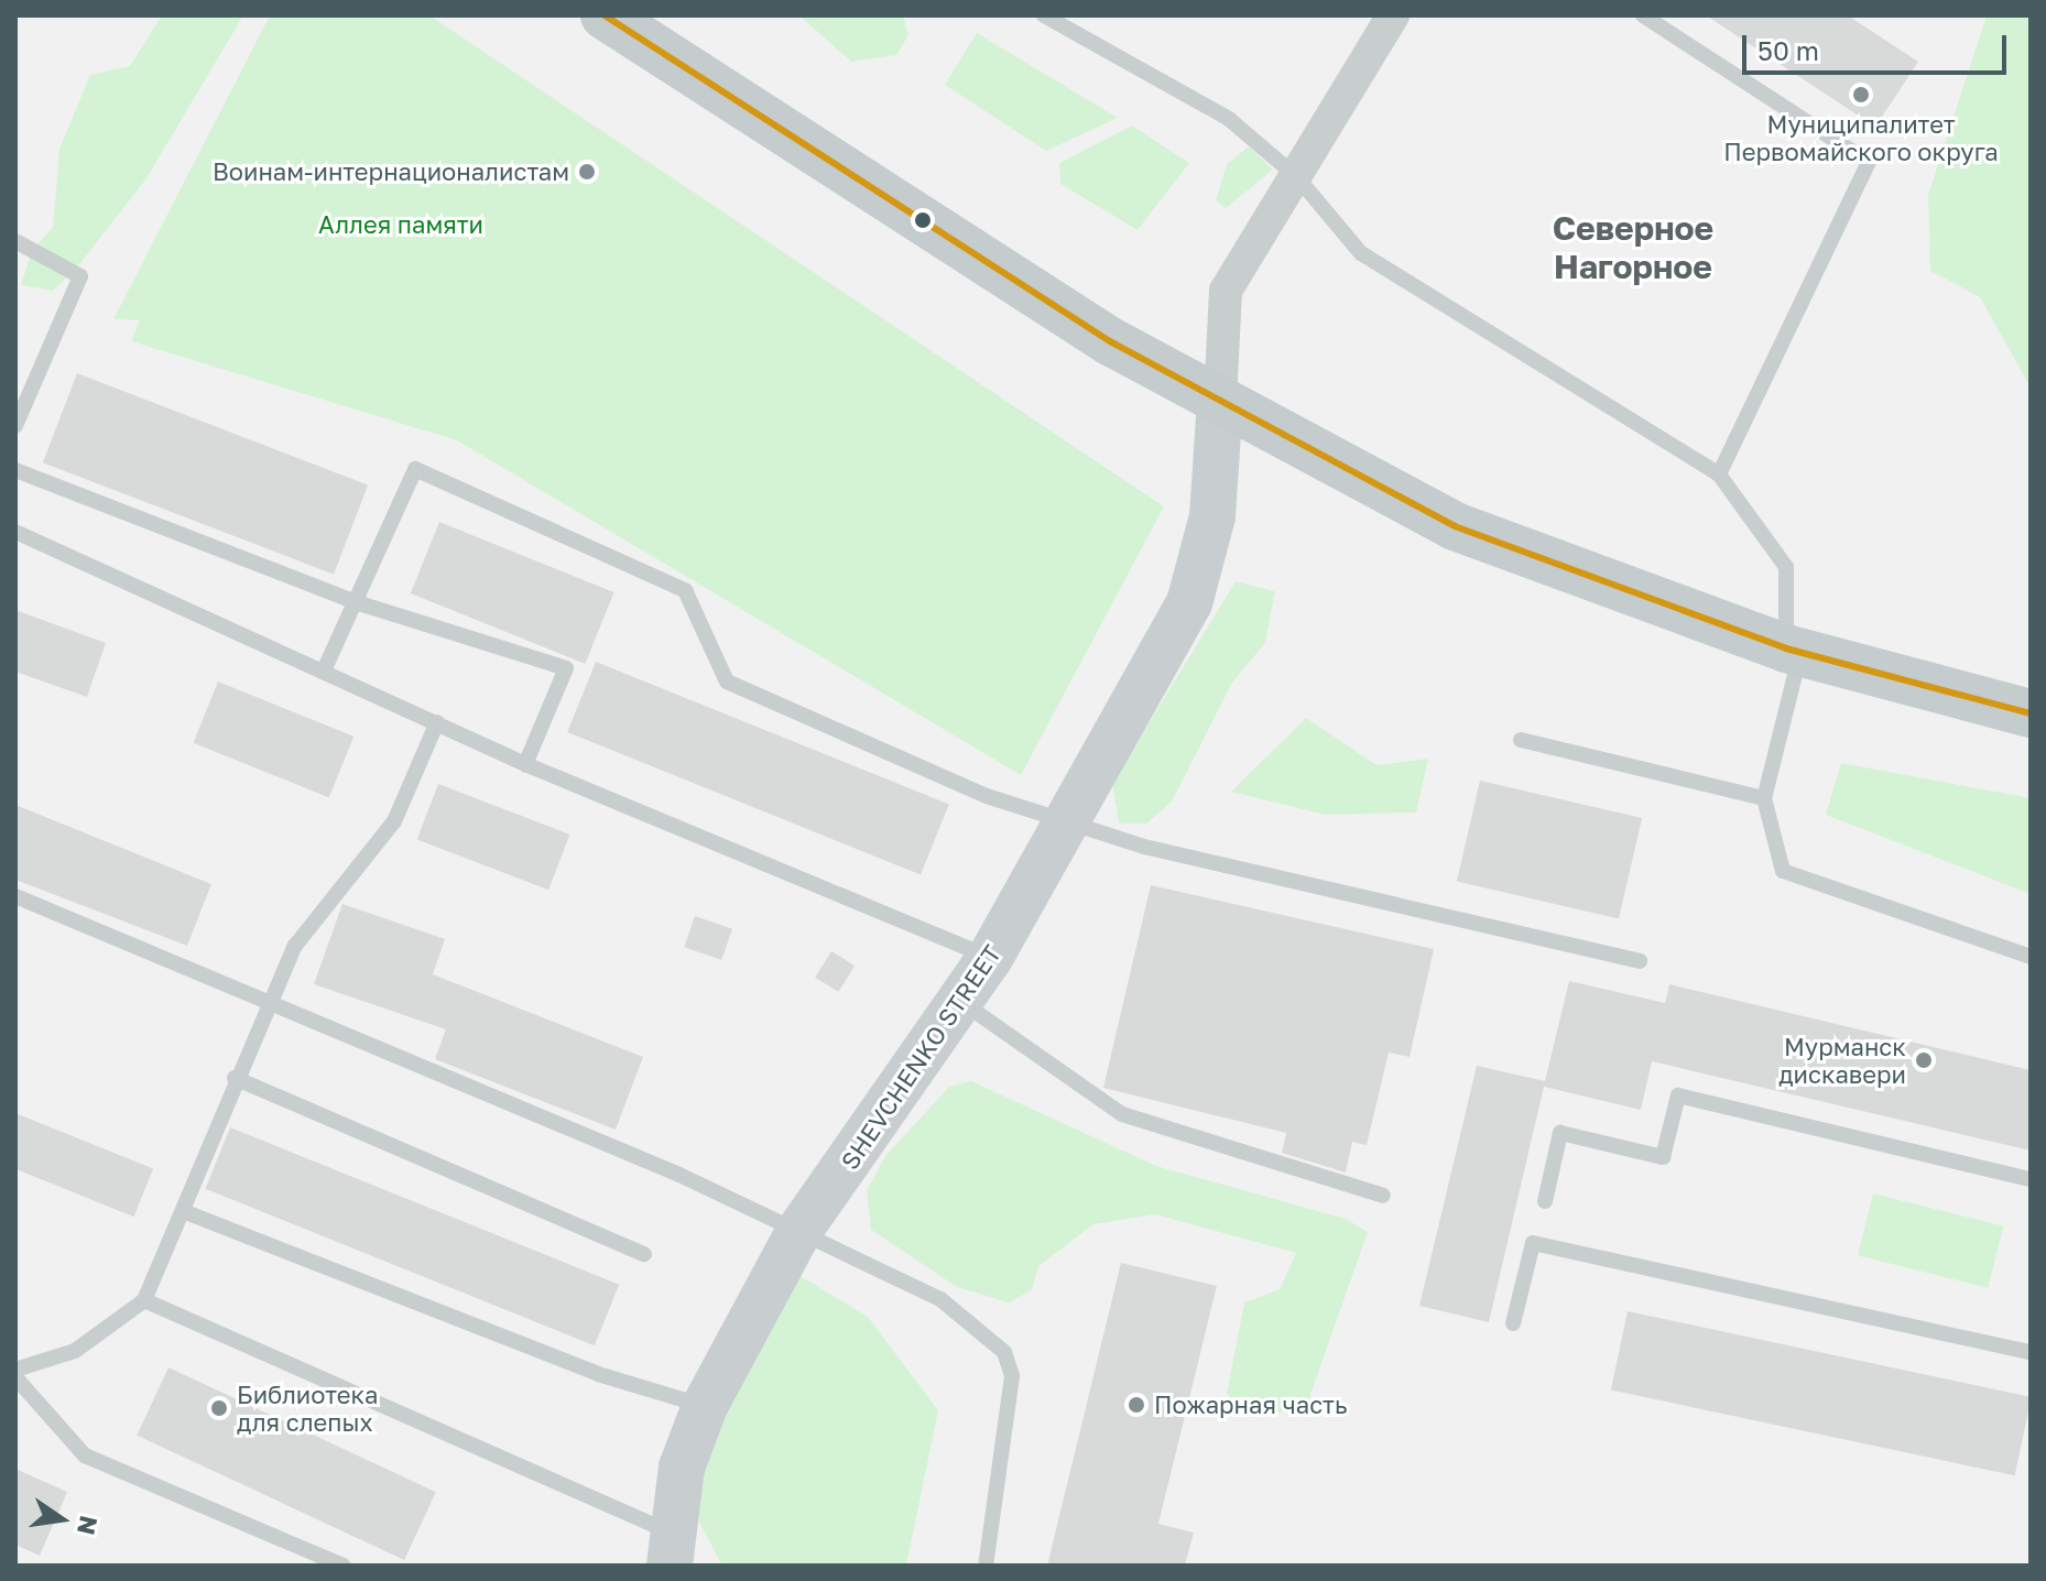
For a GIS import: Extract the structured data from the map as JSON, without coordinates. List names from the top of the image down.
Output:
{
  "streets": {
    "main road": ["SHEVCHENKO STREET"]
  },
  "districts": ["Северное Нагорное"],
  "parks": ["Аллея памяти"],
  "places": [
    "Муниципалитет Первомайского округа",
    "Воинам-интернационалистам",
    "Мурманск дискавери",
    "Пожарная часть",
    "Библиотека для слепых"
  ],
  "scale_bar": "50 m",
  "north": "right"
}
